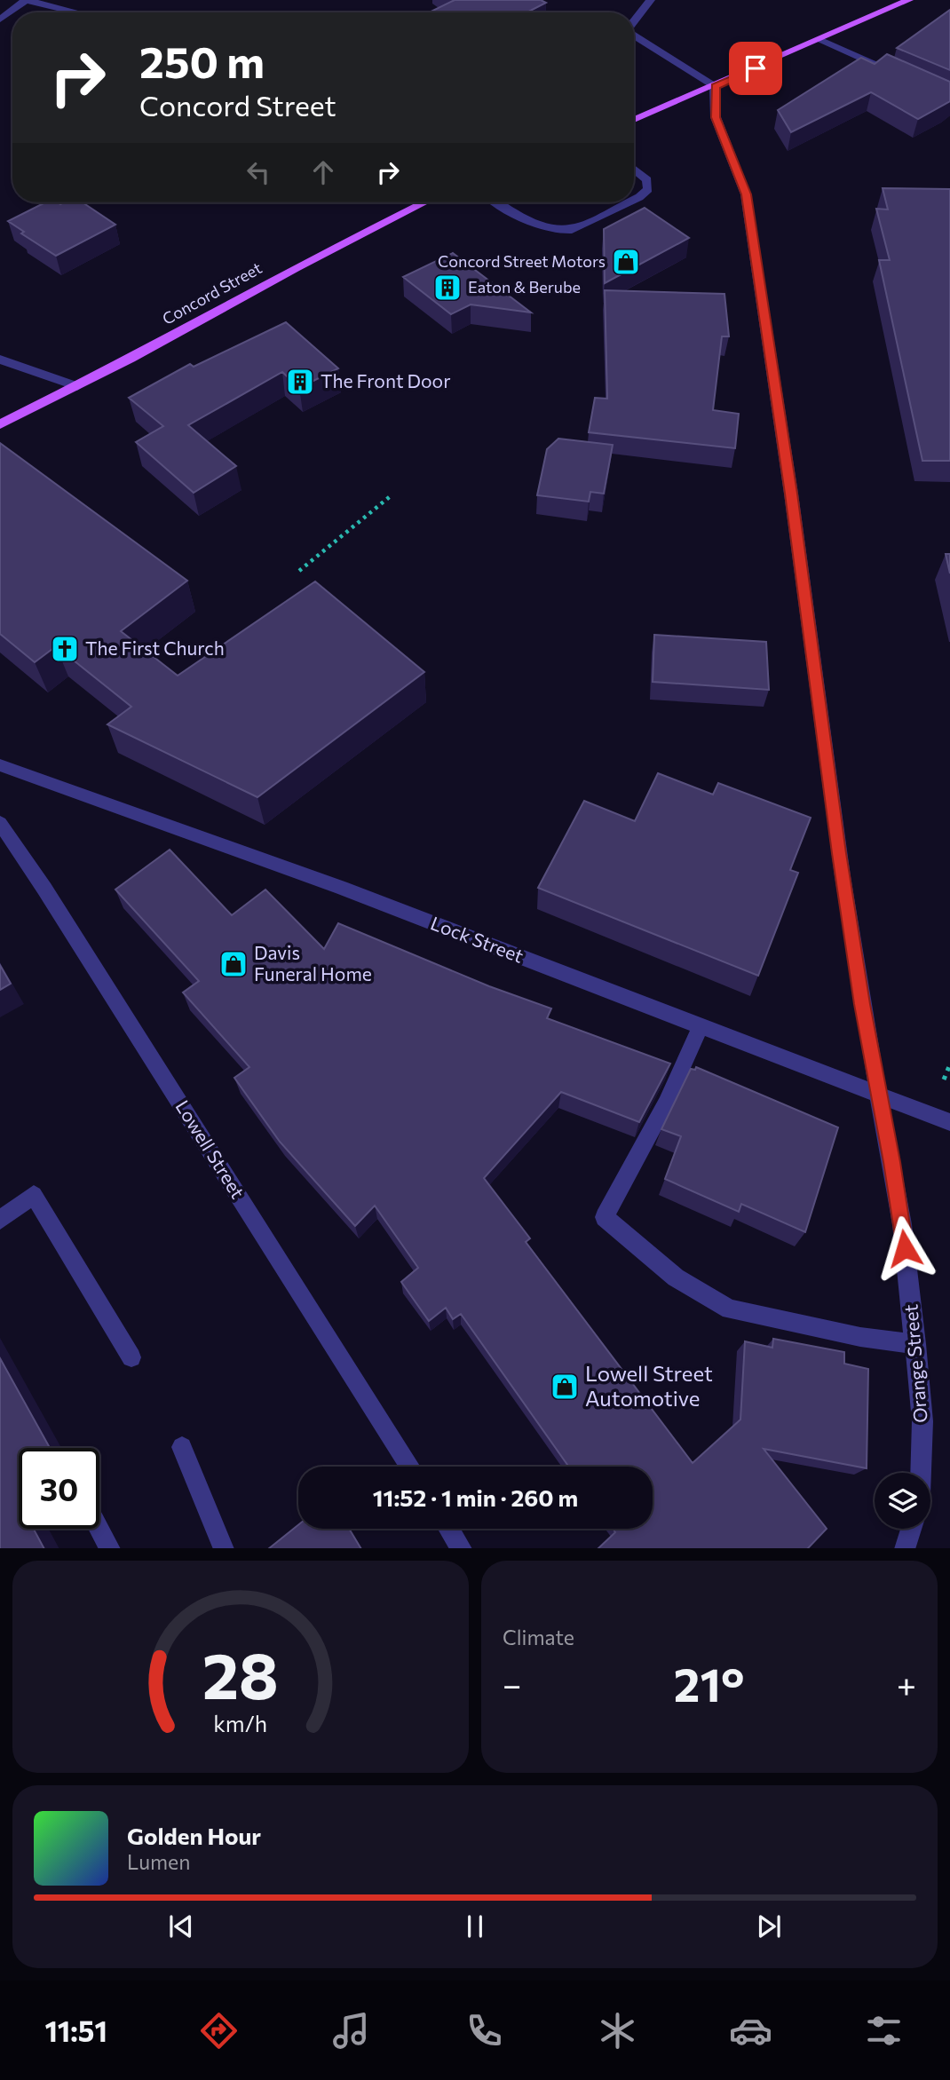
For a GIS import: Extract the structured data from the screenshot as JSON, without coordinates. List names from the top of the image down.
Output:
{
  "streets": {
    "main road": ["Concord Street"],
    "street": ["Lock Street", "Lowell Street", "Orange Street"]
  },
  "crossings": [
    ["Lock Street", "Orange Street"]
  ],
  "places": {
    "shop": ["Concord Street Motors", "Davis Funeral Home", "Lowell Street Automotive"],
    "building": ["Eaton & Berube", "The Front Door"],
    "church": ["The First Church"]
  },
  "page": {
    "turn": ["250 m", "Concord Street"],
    "limit": "30",
    "trip": "11:52 · 1 min · 260 m",
    "tile": "Climate",
    "heat": ["−", "21°", "+"],
    "song": ["Golden Hour", "Lumen"],
    "tabs": "11:51",
    "gauge": ["28", "km/h"]
  }
}
